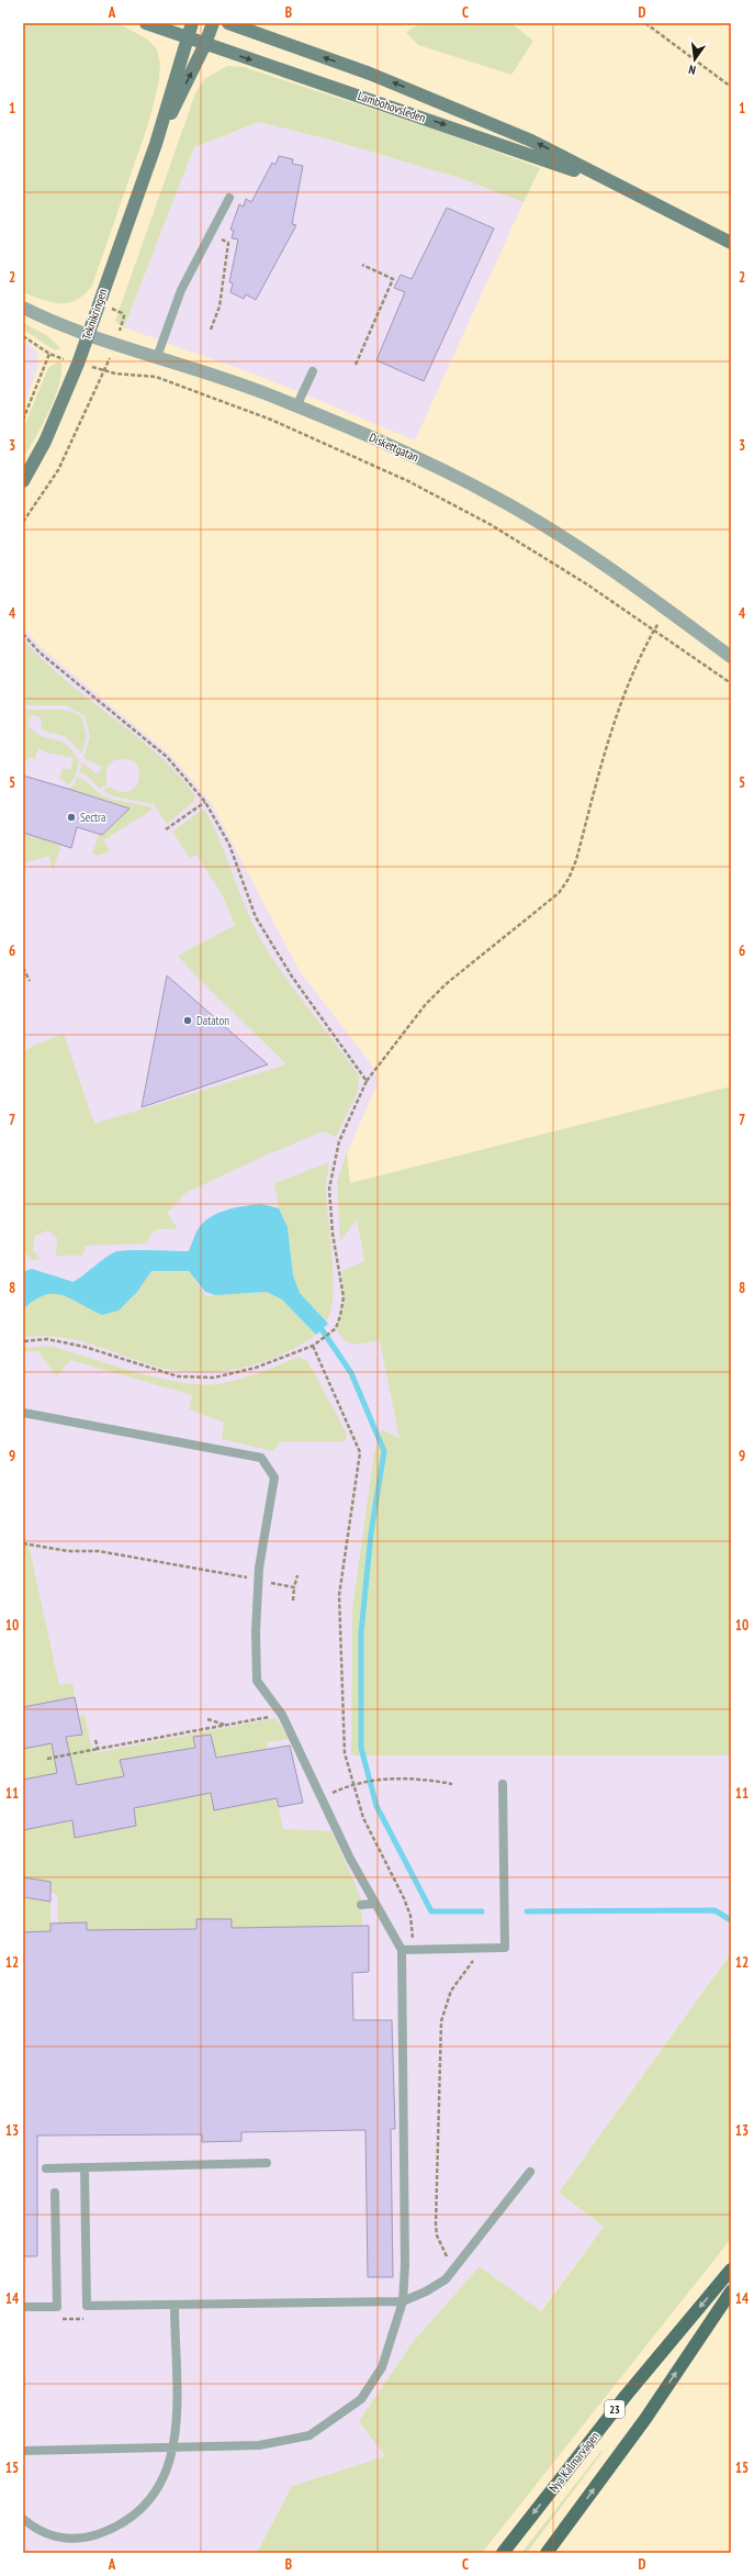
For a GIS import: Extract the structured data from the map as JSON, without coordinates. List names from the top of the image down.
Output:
{
  "streets": {
    "main road": [
      "Lambohovsleden",
      "Teknikringen",
      "23",
      "Nya Kalmarvägen"
    ],
    "street": ["Diskettgatan"]
  },
  "crossings": [
    ["Lambohovsleden", "Teknikringen"],
    ["Teknikringen", "Diskettgatan"]
  ],
  "places": ["Sectra", "Dataton"],
  "north": "bottom",
  "grid": {
    "columns": [
      "A",
      "B",
      "C",
      "D"
    ],
    "rows": [
      "1",
      "2",
      "3",
      "4",
      "5",
      "6",
      "7",
      "8",
      "9",
      "10",
      "11",
      "12",
      "13",
      "14",
      "15"
    ]
  }
}
